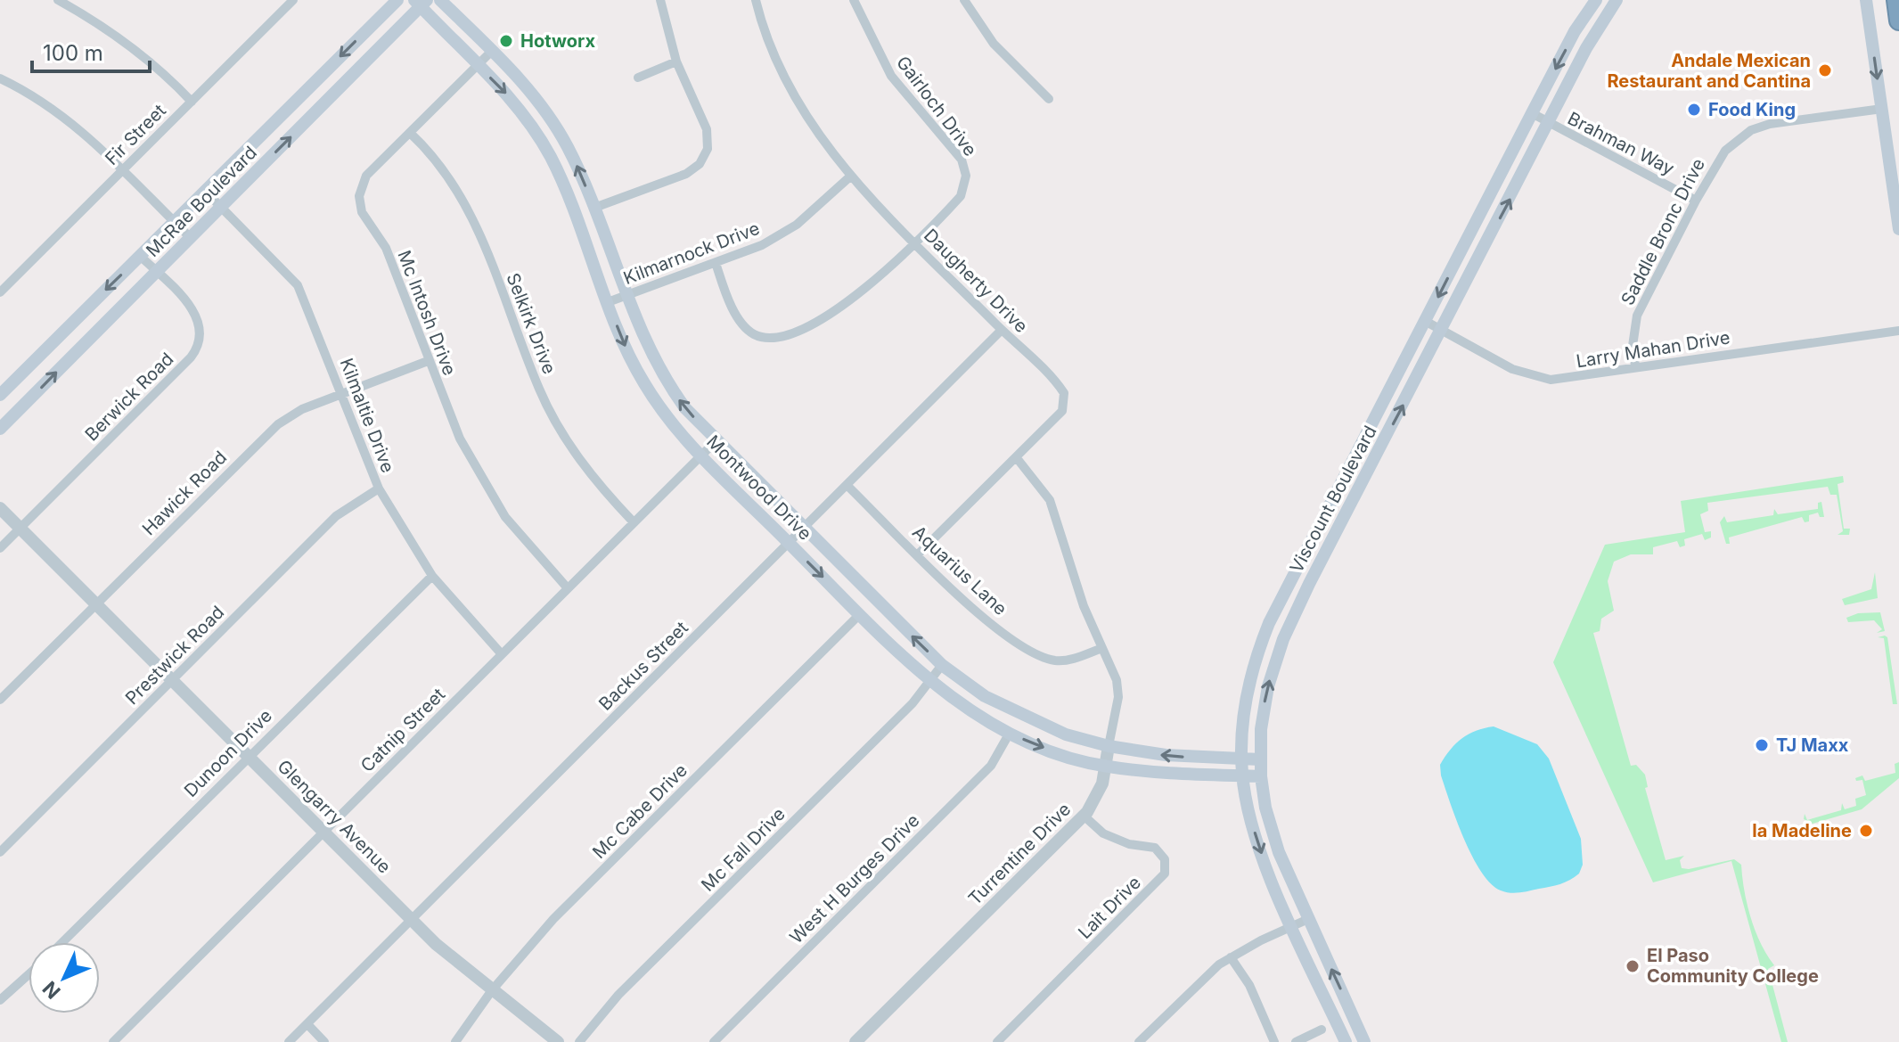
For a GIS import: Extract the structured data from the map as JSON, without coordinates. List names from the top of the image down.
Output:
{
  "streets": {
    "main road": ["McRae Boulevard", "Montwood Drive", "Viscount Boulevard"],
    "street": [
      "Gairloch Drive",
      "Fir Street",
      "Brahman Way",
      "Saddle Bronc Drive",
      "Kilmarnock Drive",
      "Daugherty Drive",
      "Mc Intosh Drive",
      "Selkirk Drive",
      "Larry Mahan Drive",
      "Berwick Road",
      "Kilmaltie Drive",
      "Hawick Road",
      "Aquarius Lane",
      "Prestwick Road",
      "Backus Street",
      "Catnip Street",
      "Dunoon Drive",
      "Mc Cabe Drive",
      "Glengarry Avenue",
      "Mc Fall Drive",
      "Turrentine Drive",
      "West H Burges Drive",
      "Lait Drive"
    ]
  },
  "crossings": [
    ["Gairloch Drive", "Kilmarnock Drive"],
    ["Gairloch Drive", "Daugherty Drive"],
    ["Brahman Way", "Saddle Bronc Drive"],
    ["Brahman Way", "Viscount Boulevard"],
    ["McRae Boulevard", "Berwick Road"],
    ["McRae Boulevard", "Kilmaltie Drive"],
    ["McRae Boulevard", "Montwood Drive"],
    ["Saddle Bronc Drive", "Larry Mahan Drive"],
    ["Kilmarnock Drive", "Daugherty Drive"],
    ["Kilmarnock Drive", "Montwood Drive"],
    ["Daugherty Drive", "Aquarius Lane"],
    ["Daugherty Drive", "Backus Street"],
    ["Daugherty Drive", "Turrentine Drive"],
    ["Mc Intosh Drive", "Selkirk Drive"],
    ["Mc Intosh Drive", "Montwood Drive"],
    ["Mc Intosh Drive", "Hawick Road"],
    ["Mc Intosh Drive", "Catnip Street"],
    ["Selkirk Drive", "Catnip Street"],
    ["Larry Mahan Drive", "Viscount Boulevard"],
    ["Berwick Road", "Glengarry Avenue"],
    ["Kilmaltie Drive", "Hawick Road"],
    ["Kilmaltie Drive", "Prestwick Road"],
    ["Kilmaltie Drive", "Catnip Street"],
    ["Kilmaltie Drive", "Dunoon Drive"],
    ["Montwood Drive", "Viscount Boulevard"],
    ["Montwood Drive", "Backus Street"],
    ["Montwood Drive", "Catnip Street"],
    ["Montwood Drive", "Mc Cabe Drive"],
    ["Montwood Drive", "Mc Fall Drive"],
    ["Montwood Drive", "Turrentine Drive"],
    ["Montwood Drive", "West H Burges Drive"],
    ["Hawick Road", "Glengarry Avenue"],
    ["Aquarius Lane", "Backus Street"],
    ["Aquarius Lane", "Turrentine Drive"],
    ["Prestwick Road", "Glengarry Avenue"],
    ["Backus Street", "Glengarry Avenue"],
    ["Catnip Street", "Glengarry Avenue"],
    ["Dunoon Drive", "Glengarry Avenue"],
    ["Mc Cabe Drive", "Glengarry Avenue"],
    ["Turrentine Drive", "Lait Drive"]
  ],
  "places": [
    "Hotworx",
    "Andale Mexican Restaurant and Cantina",
    "Food King",
    "TJ Maxx",
    "la Madeline",
    "El Paso Community College"
  ],
  "scale_bar": "100 m",
  "north": "bottom left"
}
